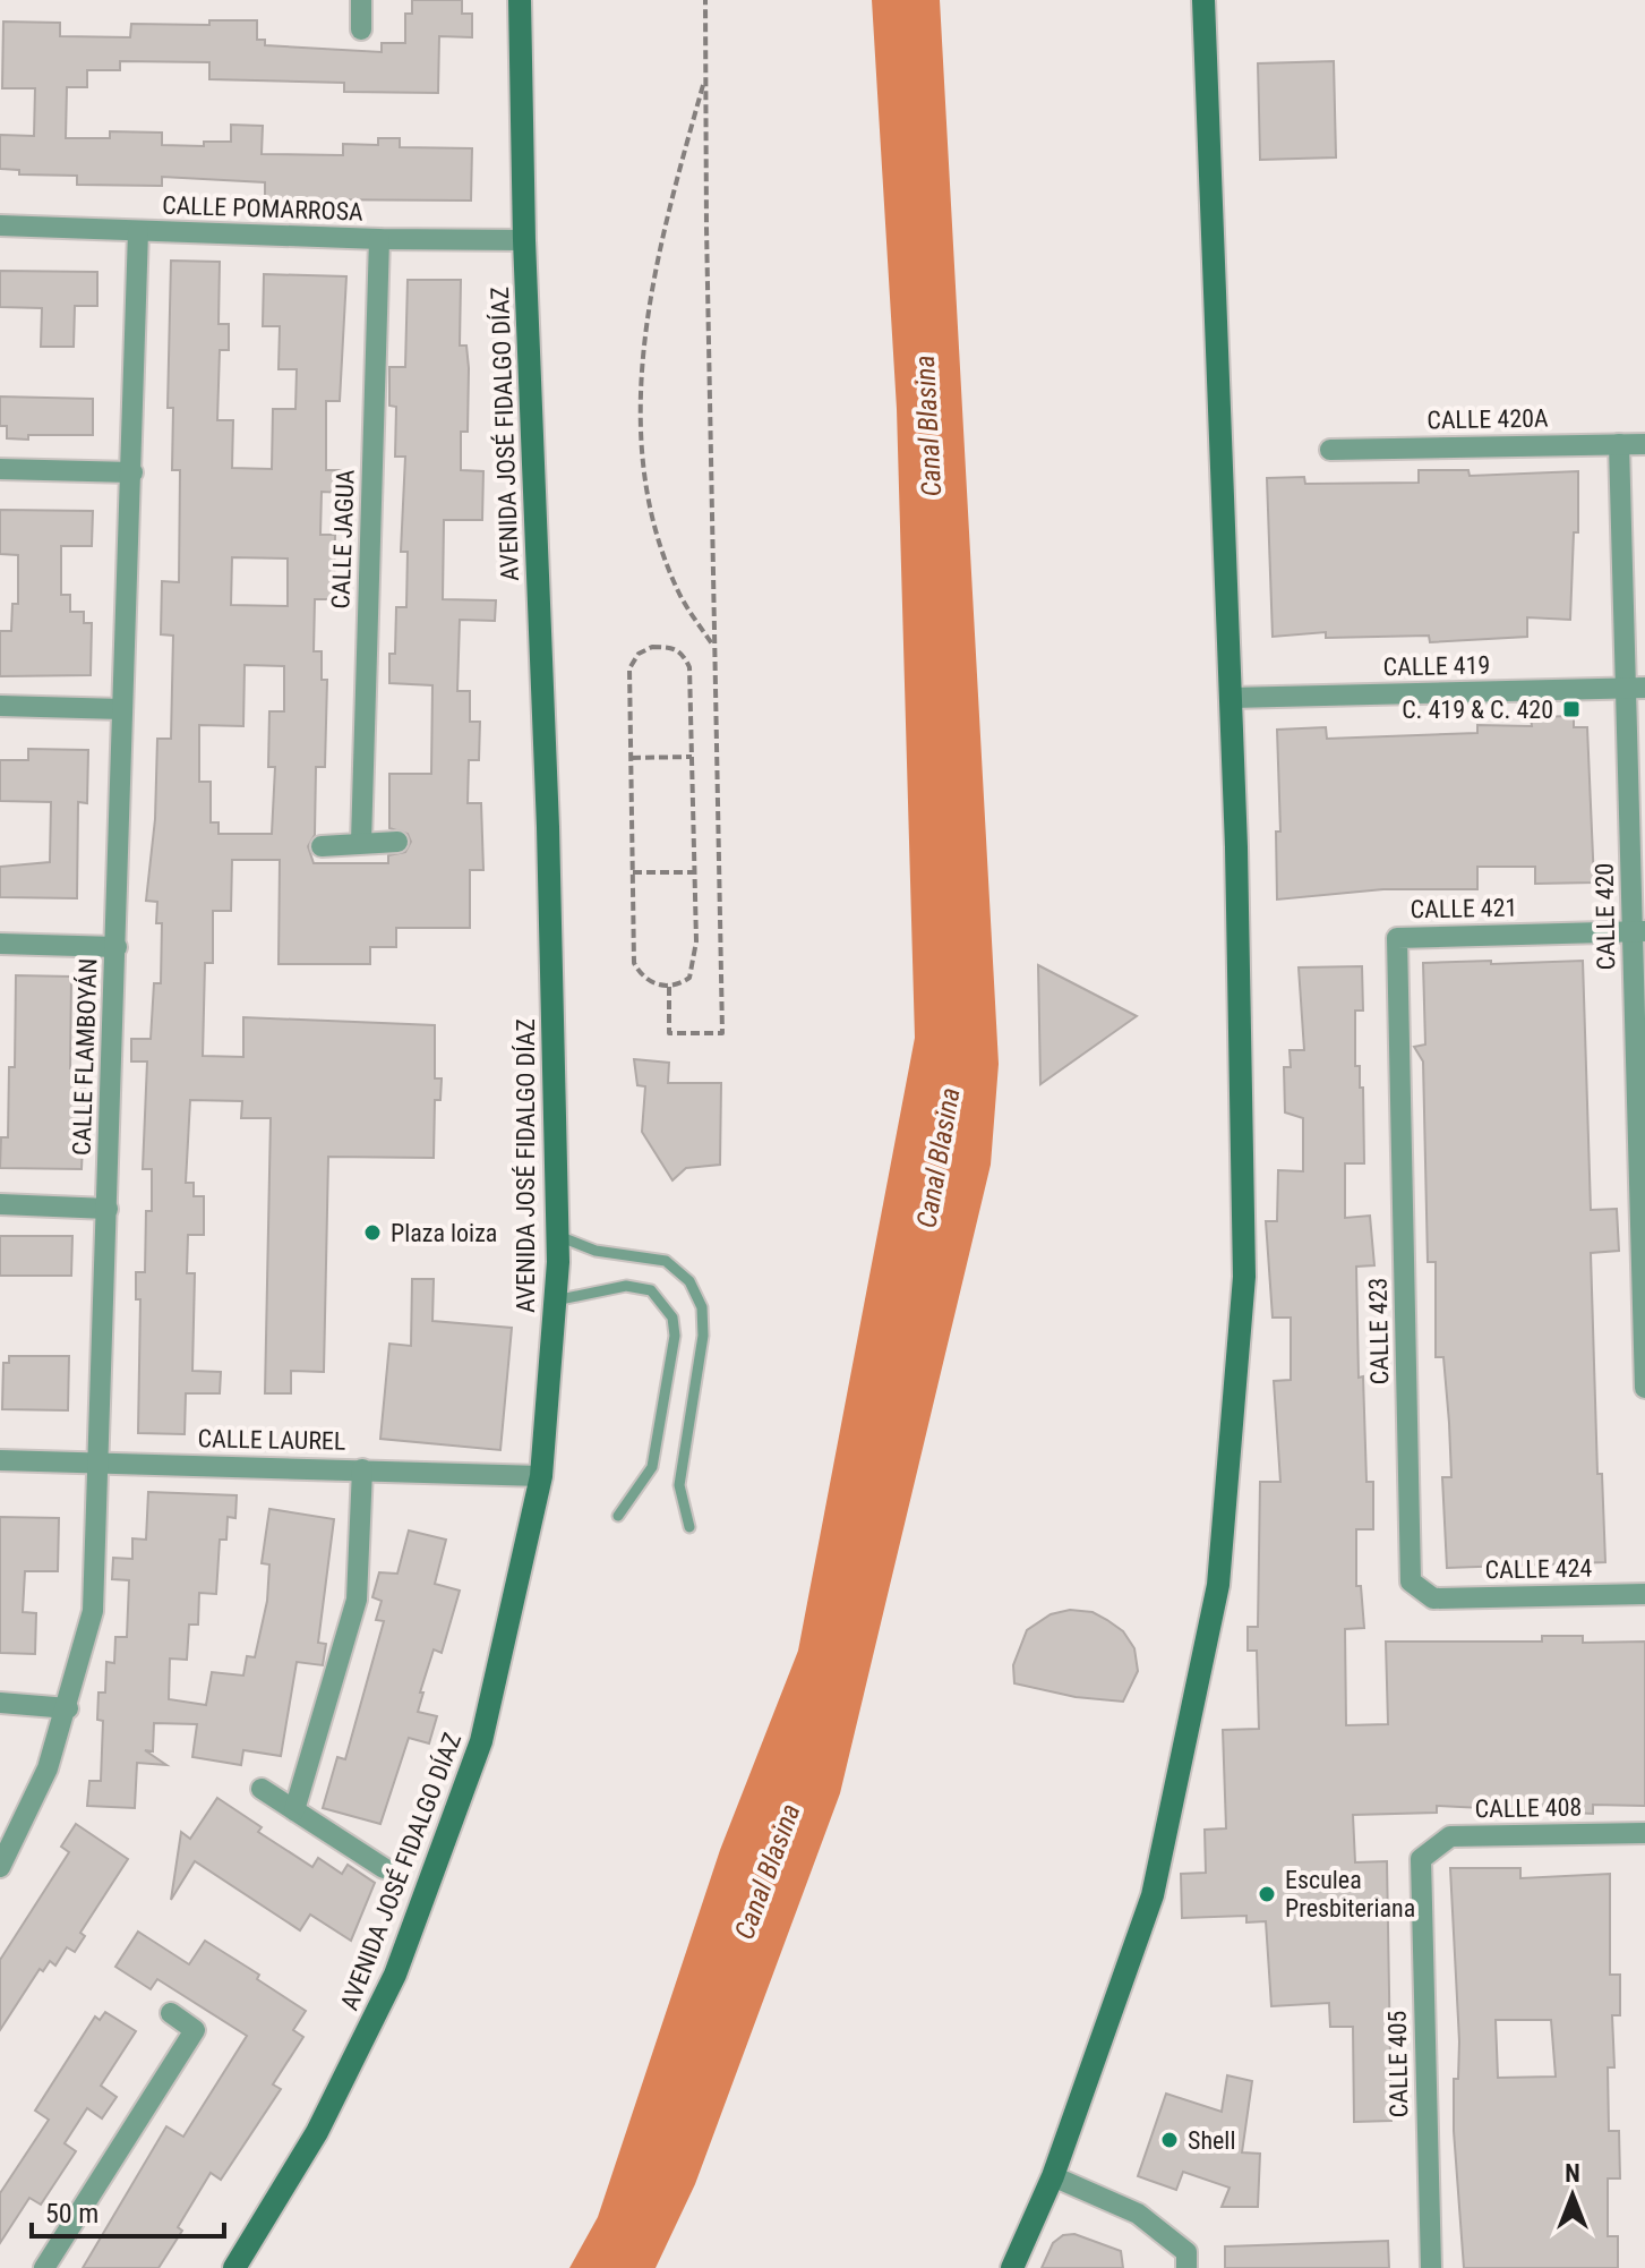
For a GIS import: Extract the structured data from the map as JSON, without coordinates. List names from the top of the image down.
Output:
{
  "streets": {
    "street": [
      "CALLE POMARROSA",
      "CALLE 420A",
      "AVENIDA JOSÉ FIDALGO DÍAZ",
      "CALLE JAGUA",
      "CALLE 419",
      "CALLE 421",
      "CALLE 420",
      "CALLE FLAMBOYÁN",
      "CALLE 423",
      "CALLE LAUREL",
      "CALLE 424",
      "CALLE 408",
      "CALLE 405"
    ]
  },
  "crossings": [
    ["CALLE POMARROSA", "AVENIDA JOSÉ FIDALGO DÍAZ"],
    ["CALLE POMARROSA", "CALLE JAGUA"],
    ["CALLE POMARROSA", "CALLE FLAMBOYÁN"],
    ["CALLE 420A", "CALLE 420"],
    ["AVENIDA JOSÉ FIDALGO DÍAZ", "CALLE LAUREL"],
    ["CALLE 419", "CALLE 420"],
    ["CALLE 421", "CALLE 420"],
    ["CALLE 421", "CALLE 423"],
    ["CALLE FLAMBOYÁN", "CALLE LAUREL"],
    ["CALLE 423", "CALLE 424"],
    ["CALLE 408", "CALLE 405"]
  ],
  "water": ["Canal Blasina"],
  "places": {
    "transit": ["C. 419 & C. 420"],
    "other": ["Plaza loiza", "Esculea Presbiteriana", "Shell"]
  },
  "scale_bar": "50 m",
  "north": "top"
}
